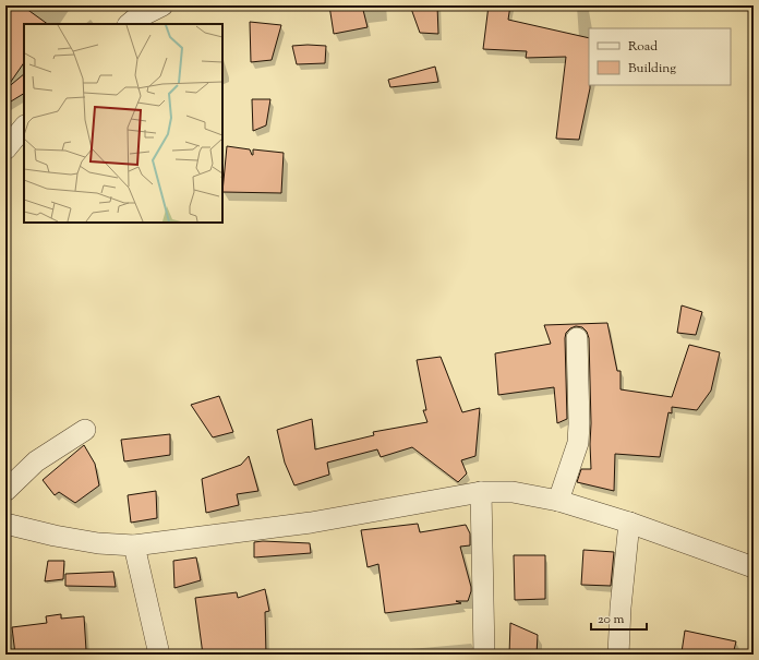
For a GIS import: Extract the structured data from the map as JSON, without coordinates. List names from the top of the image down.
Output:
{
  "legend": ["Road", "Building"],
  "scale_bar": "20 m"
}
